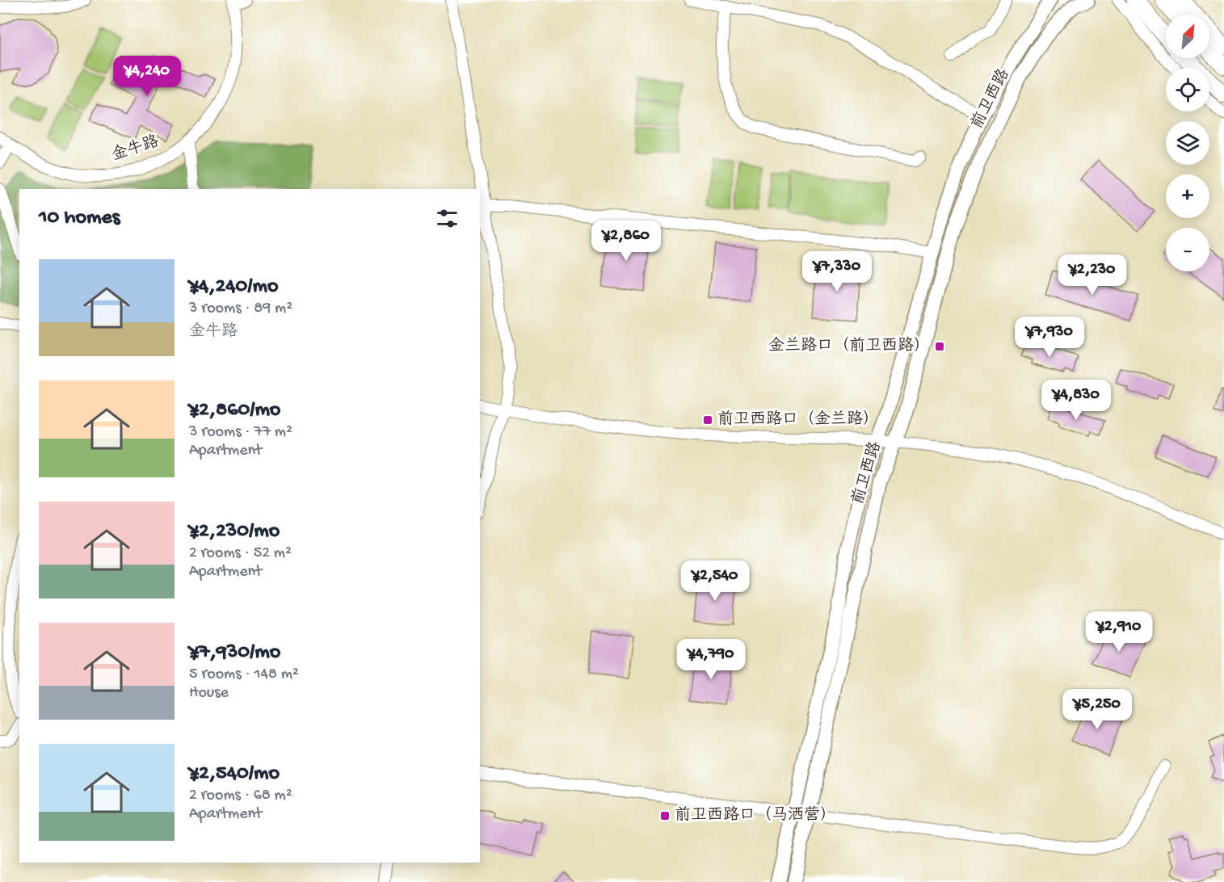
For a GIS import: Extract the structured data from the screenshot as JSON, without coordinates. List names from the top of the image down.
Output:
{
  "streets": {
    "main road": ["前卫西路"],
    "street": ["金牛路"]
  },
  "places": {
    "transit": ["金兰路口（前卫西路）", "前卫西路口（金兰路）", "前卫西路口（马洒营）"]
  },
  "north": "top right",
  "page": {
    "map_buttons": ["+", "−"],
    "price": [
      "¥4,240",
      "¥2,860",
      "¥7,330",
      "¥2,230",
      "¥7,930",
      "¥4,830",
      "¥2,540",
      "¥2,910",
      "¥4,790",
      "¥5,250"
    ],
    "heading": "10 homes",
    "list": [
      {
        "name": "¥4,240/mo",
        "note": "3 rooms · 89 m² · 金牛路"
      },
      {
        "name": "¥2,860/mo",
        "note": "3 rooms · 77 m² · Apartment"
      },
      {
        "name": "¥2,230/mo",
        "note": "2 rooms · 52 m² · Apartment"
      },
      {
        "name": "¥7,930/mo",
        "note": "5 rooms · 148 m² · House"
      },
      {
        "name": "¥2,540/mo",
        "note": "2 rooms · 68 m² · Apartment"
      }
    ]
  }
}
